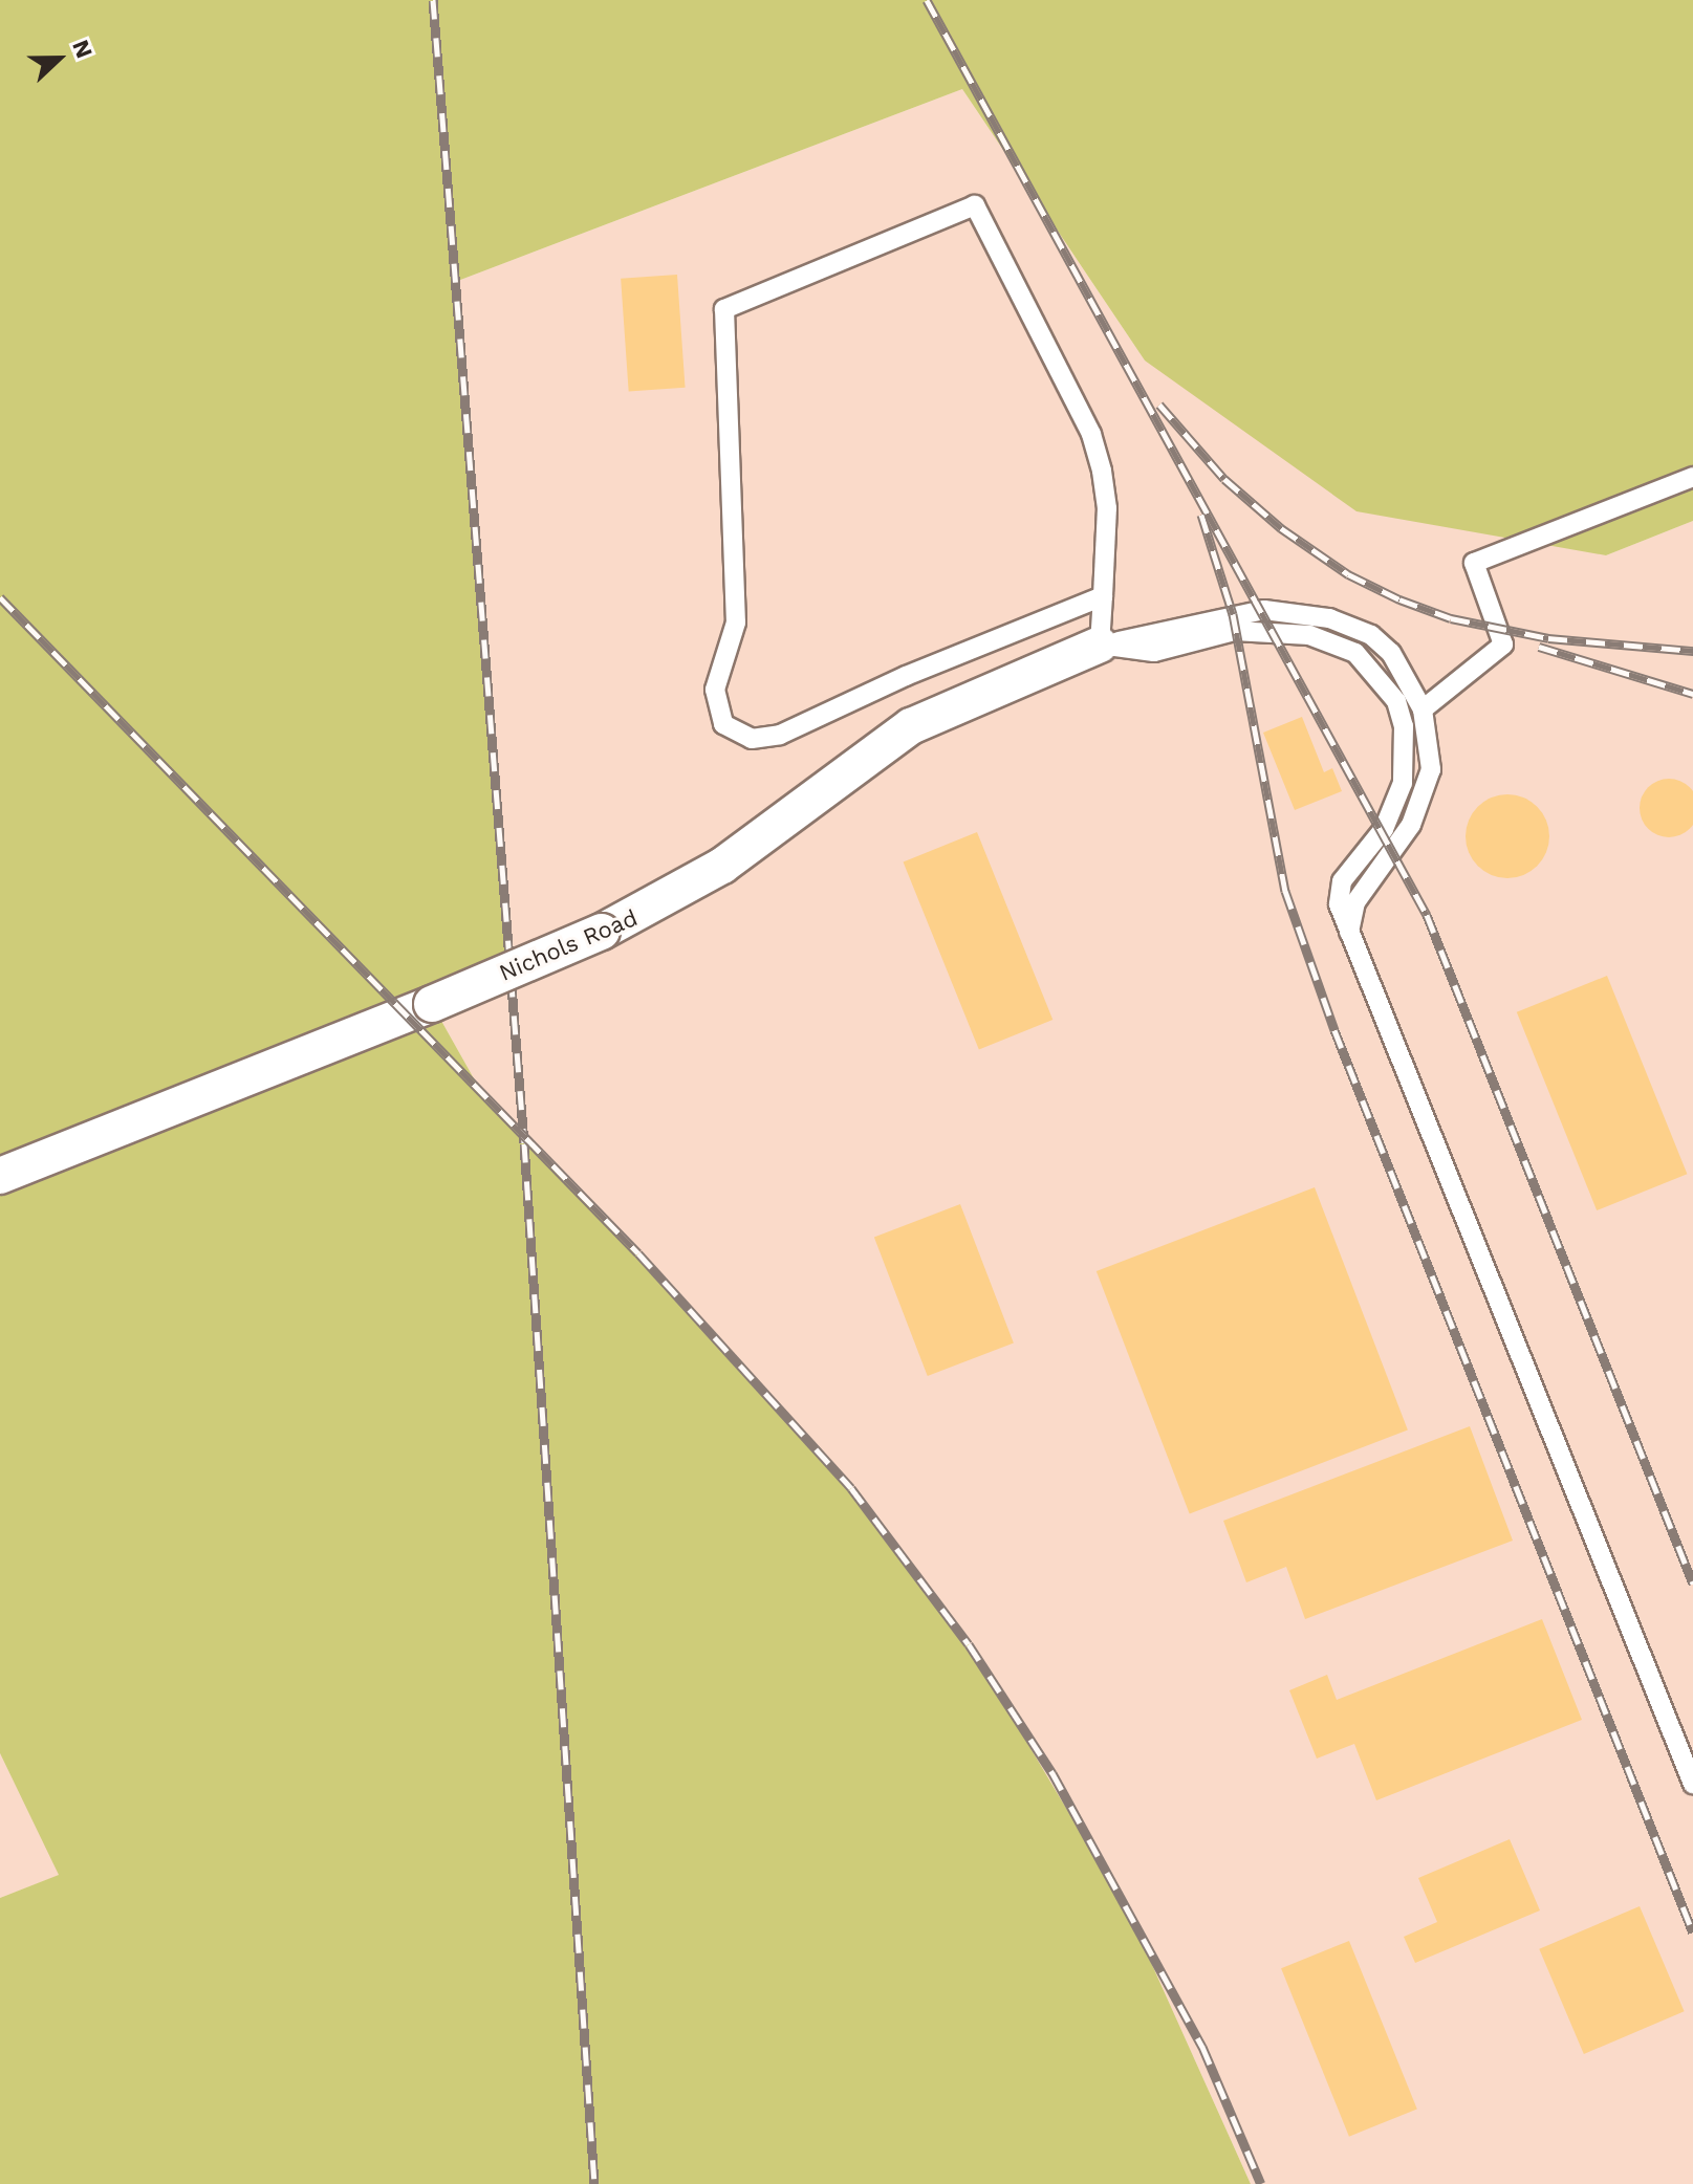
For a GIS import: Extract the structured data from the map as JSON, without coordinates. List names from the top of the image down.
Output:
{
  "streets": {
    "street": ["Nichols Road"]
  },
  "north": "right"
}
